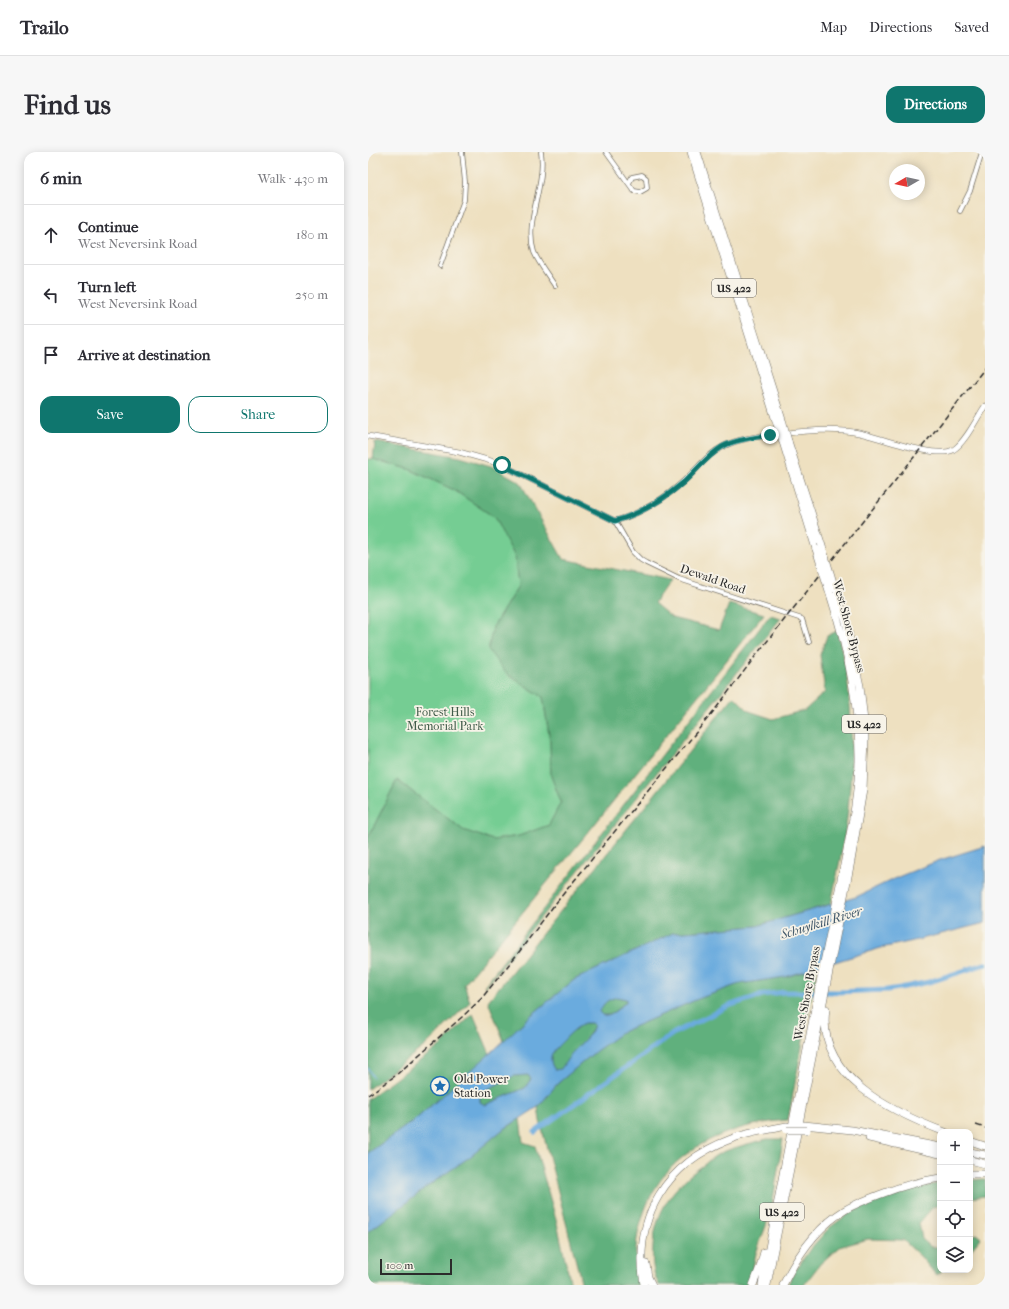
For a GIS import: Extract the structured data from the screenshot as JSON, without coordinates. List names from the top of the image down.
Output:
{
  "streets": {
    "highway": ["US 422", "West Shore Bypass"],
    "street": ["Dewald Road"]
  },
  "water": ["Schuylkill River"],
  "parks": ["Forest Hills Memorial Park"],
  "places": {
    "place": ["Old Power Station"]
  },
  "scale_bar": "100 m",
  "north": "left",
  "page": {
    "header": "Trailo",
    "nav": ["Map", "Directions", "Saved"],
    "buttons": [
      "Directions",
      ["Save", "Share"]
    ],
    "title": "Find us",
    "heading": ["6 min", "Walk · 430 m"],
    "list": [
      ["Continue", "West Neversink Road", "180 m"],
      ["Turn left", "West Neversink Road", "250 m"],
      "Arrive at destination"
    ],
    "map_buttons": ["+", "−"],
    "scale": "100 m"
  }
}
